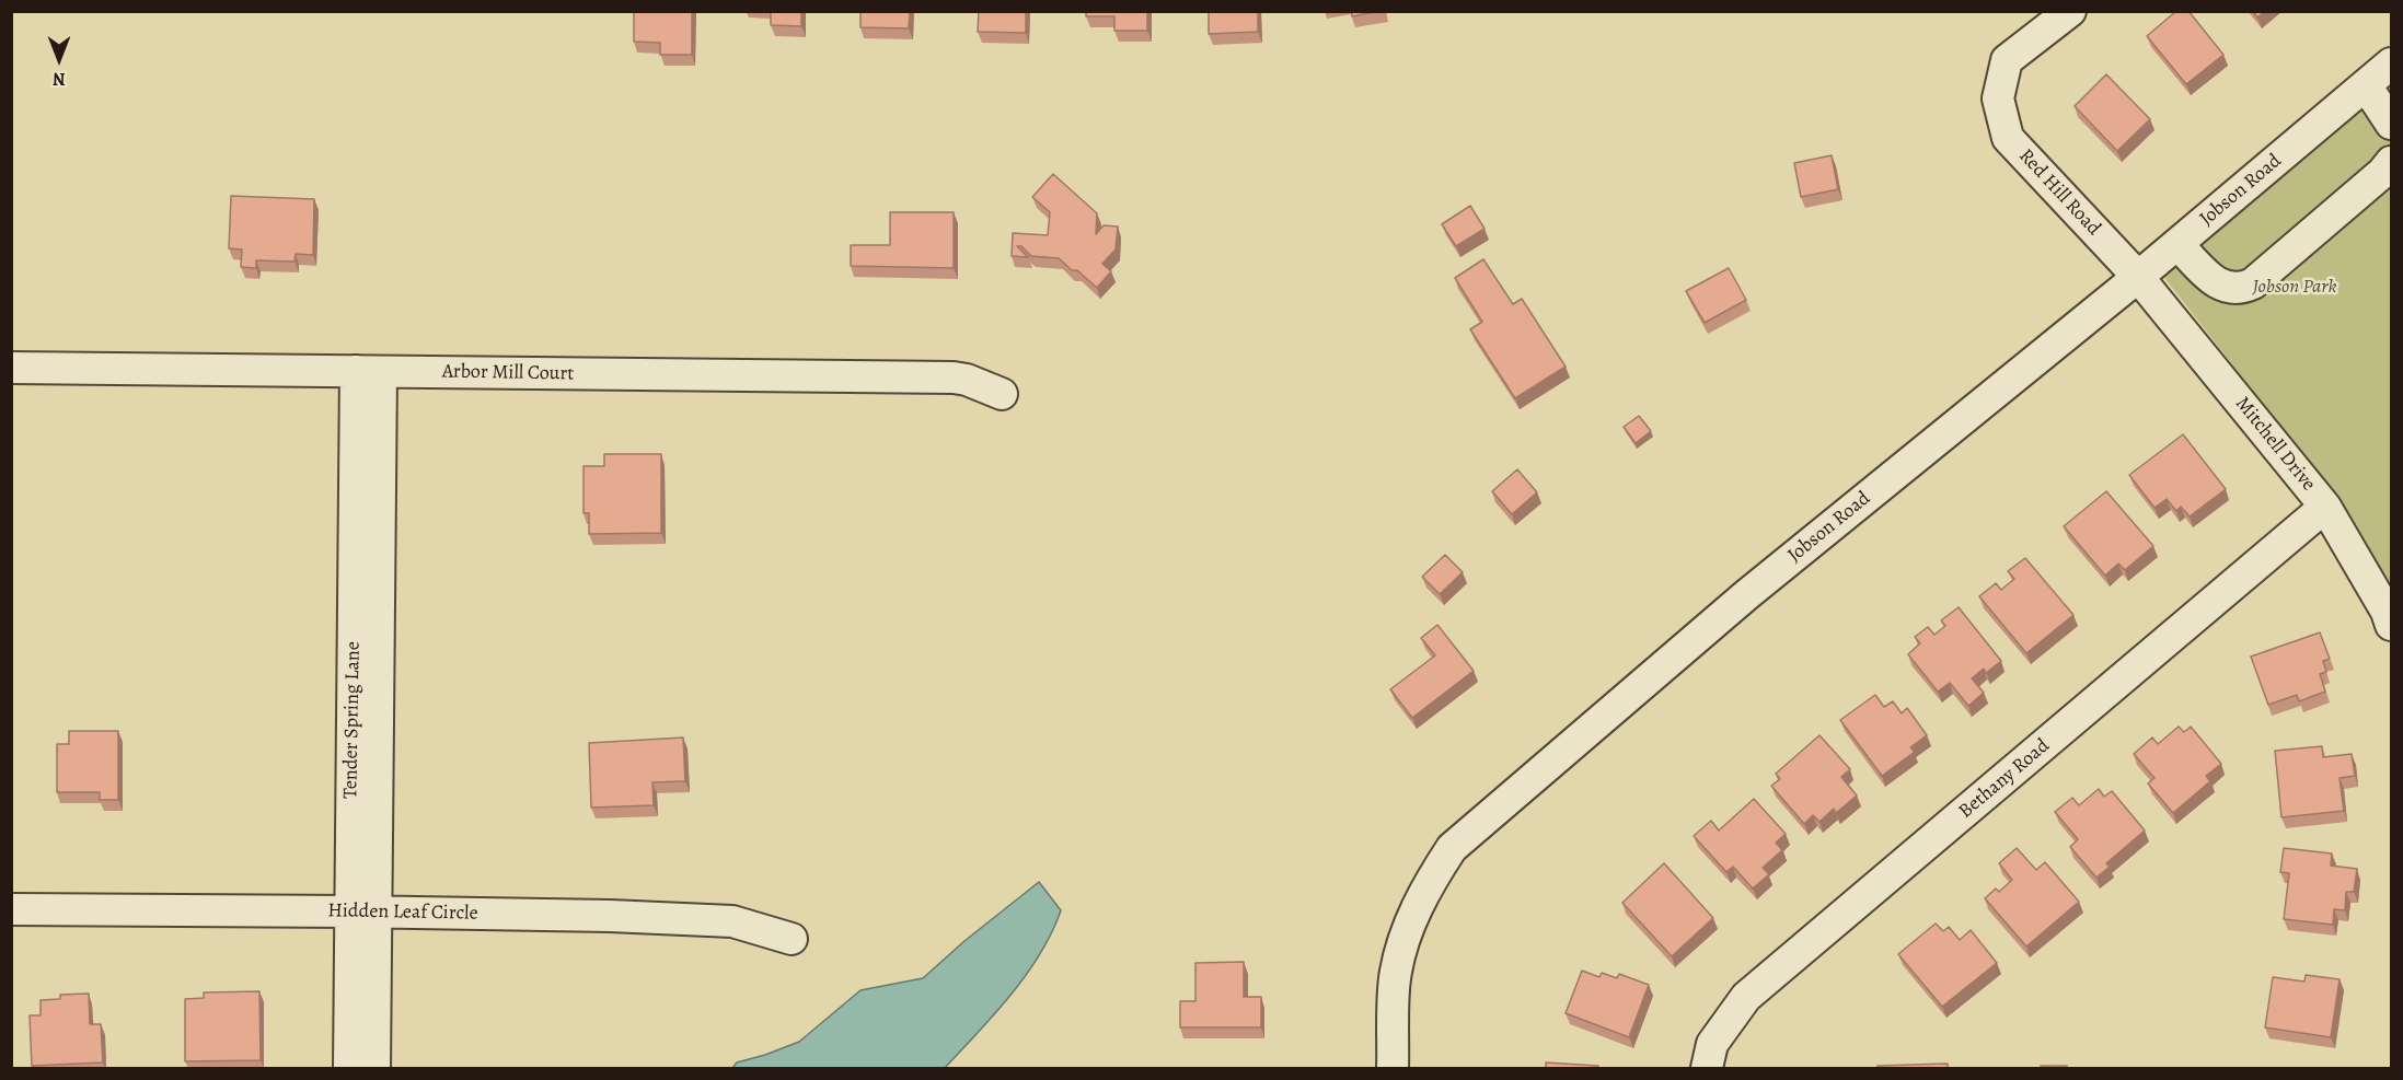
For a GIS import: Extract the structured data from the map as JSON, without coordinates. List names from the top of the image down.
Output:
{
  "streets": {
    "street": [
      "Jobson Road",
      "Red Hill Road",
      "Arbor Mill Court",
      "Mitchell Drive",
      "Tender Spring Lane",
      "Bethany Road",
      "Hidden Leaf Circle"
    ]
  },
  "crossings": [
    ["Jobson Road", "Red Hill Road"],
    ["Jobson Road", "Mitchell Drive"],
    ["Red Hill Road", "Mitchell Drive"],
    ["Arbor Mill Court", "Tender Spring Lane"],
    ["Mitchell Drive", "Bethany Road"],
    ["Tender Spring Lane", "Hidden Leaf Circle"]
  ],
  "parks": ["Jobson Park"],
  "north": "bottom"
}
